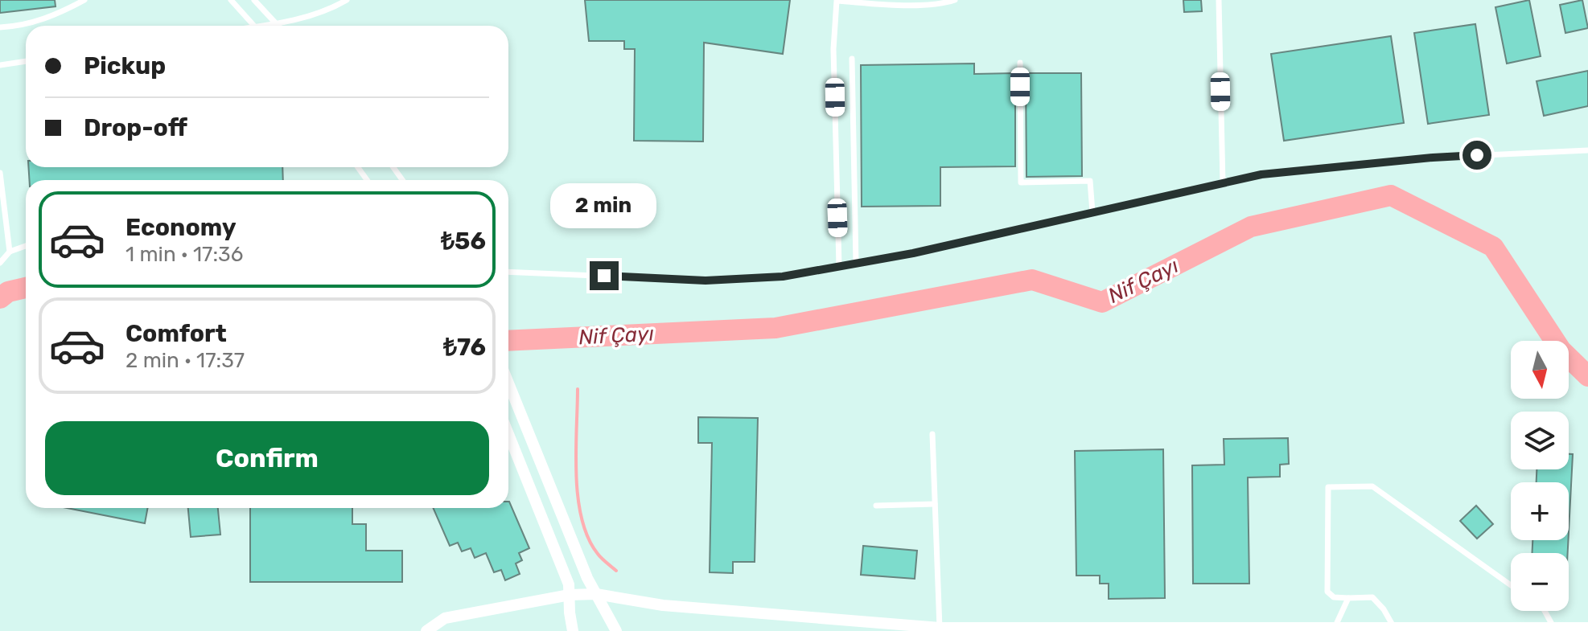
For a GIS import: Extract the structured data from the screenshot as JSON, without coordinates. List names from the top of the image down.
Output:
{
  "water": ["Nif Çayı"],
  "north": "bottom",
  "page": {
    "banner": ["Pickup", "Drop-off"],
    "bubble": "2 min",
    "list": [
      {
        "name": "Economy",
        "note": "1 min · 17:36",
        "value": "₺56"
      },
      {
        "name": "Comfort",
        "note": "2 min · 17:37",
        "value": "₺76"
      }
    ],
    "map_buttons": ["+", "−"],
    "buttons": "Confirm"
  }
}
